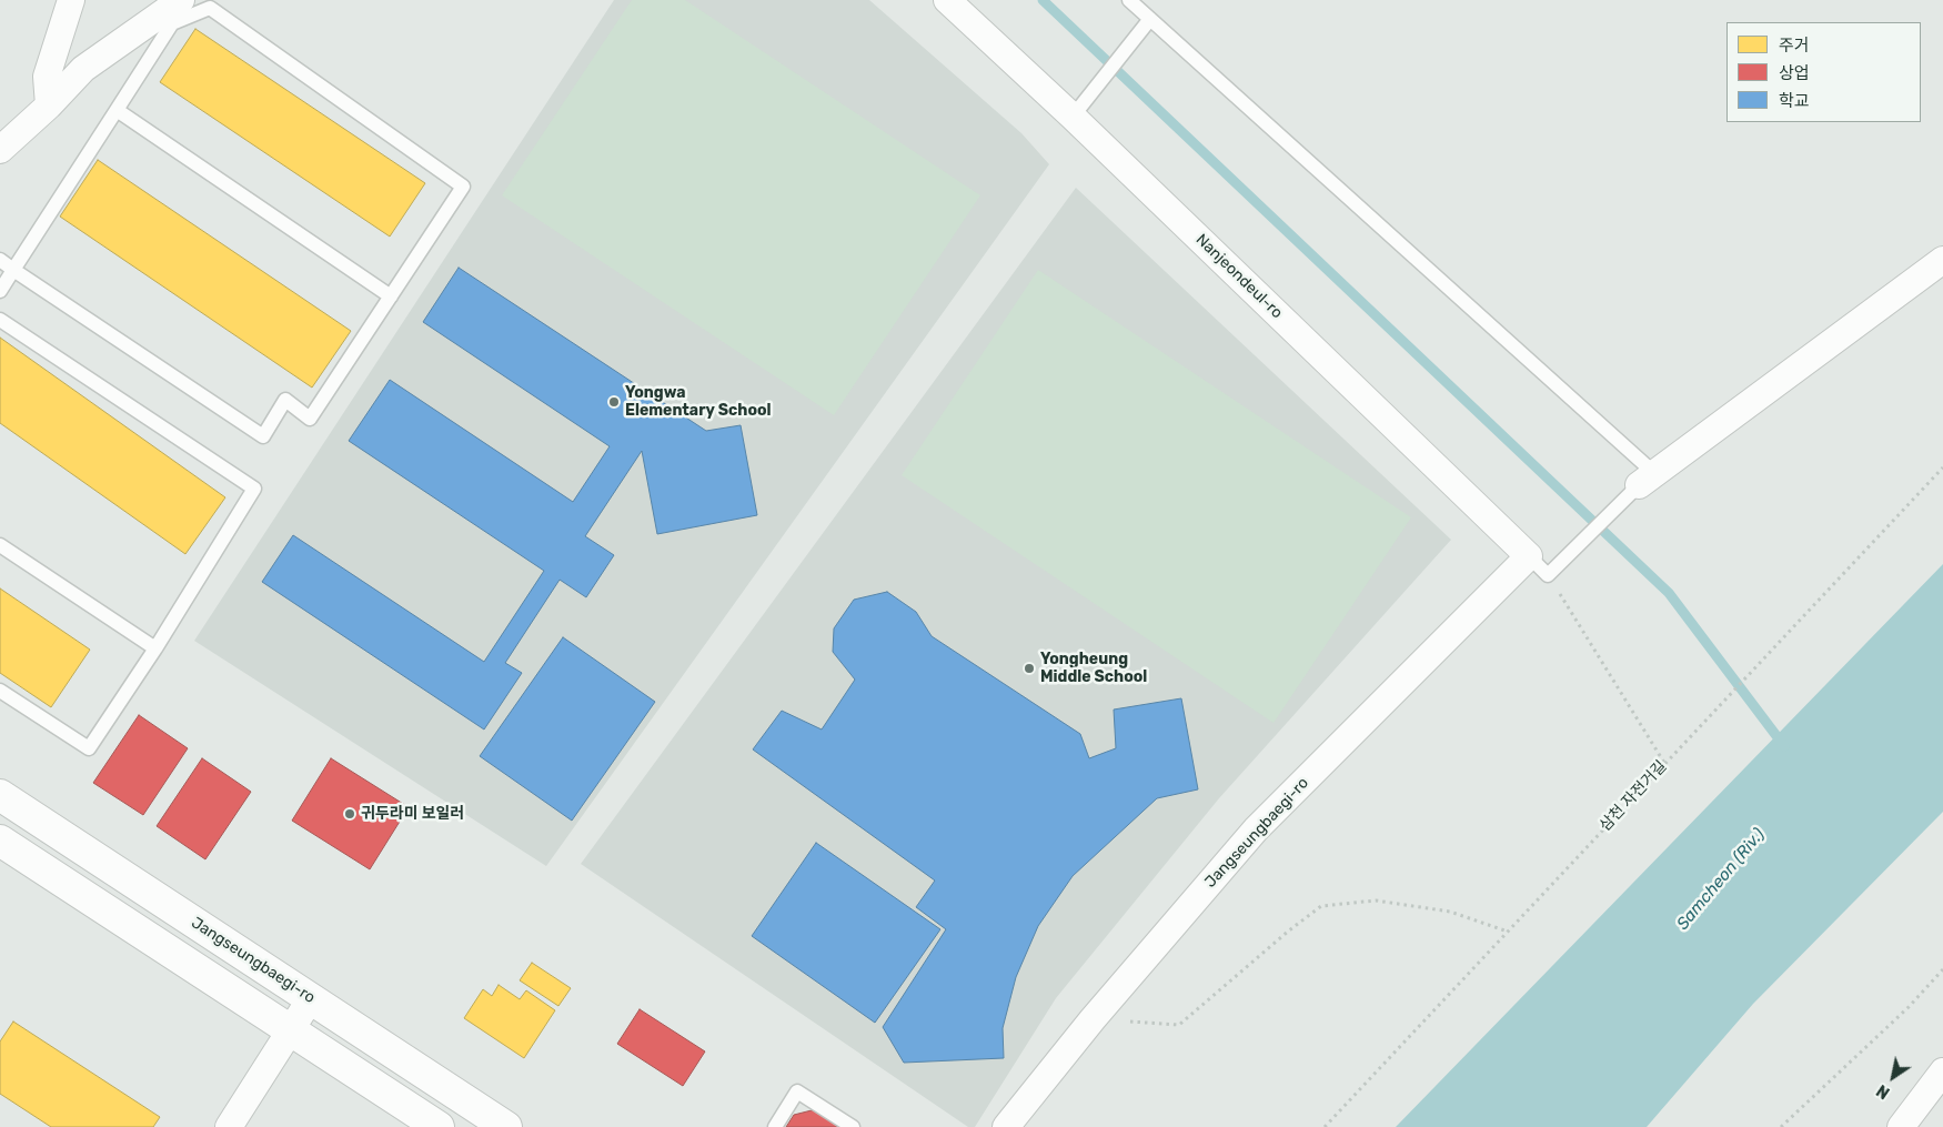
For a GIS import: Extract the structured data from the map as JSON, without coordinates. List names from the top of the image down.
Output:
{
  "streets": {
    "street": ["Nanjeondeul-ro", "Jangseungbaegi-ro"],
    "path": ["삼천 자전거길"]
  },
  "crossings": [
    ["Nanjeondeul-ro", "Jangseungbaegi-ro"]
  ],
  "water": ["Samcheon (Riv.)"],
  "places": ["Yongwa Elementary School", "Yongheung Middle School", "귀두라미 보일러"],
  "legend": ["주거", "상업", "학교"],
  "north": "bottom left"
}
